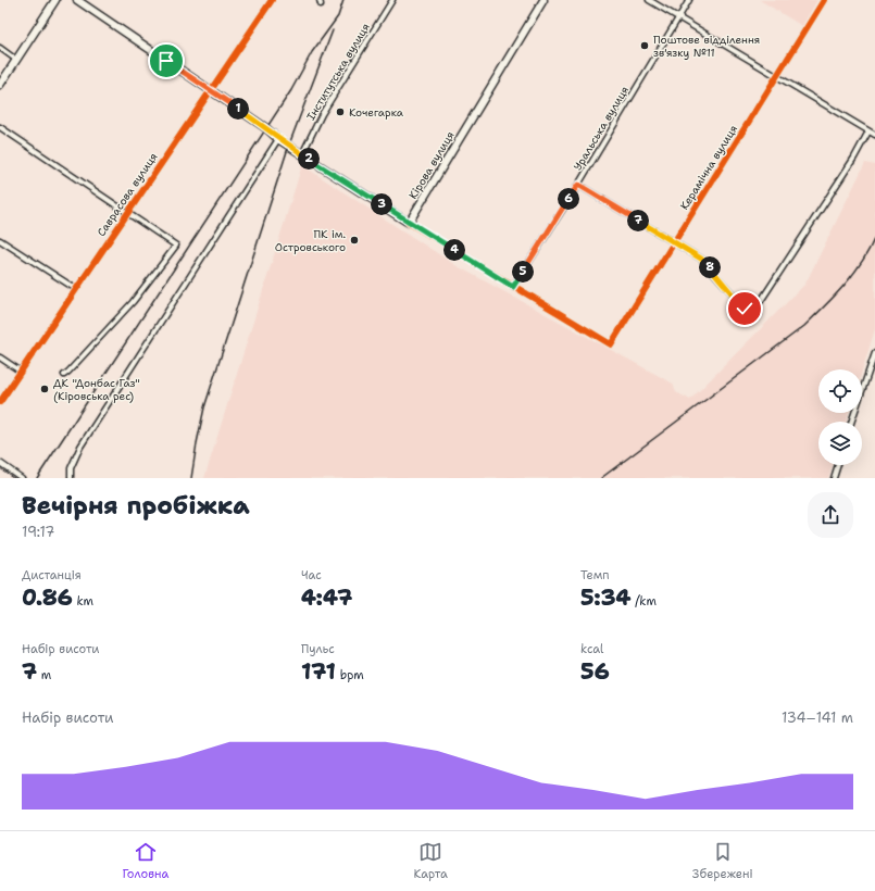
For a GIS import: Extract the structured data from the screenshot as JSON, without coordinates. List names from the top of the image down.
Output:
{
  "streets": {
    "main road": ["Кірова вулиця"],
    "street": [
      "Інститутська вулиця",
      "Уральська вулиця",
      "Керамічна вулиця",
      "Саврасова вулиця"
    ]
  },
  "crossings": [
    ["Уральська вулиця", "Керамічна вулиця"]
  ],
  "places": [
    "Поштове відділення зв'язку №11",
    "Кочегарка",
    "ПК ім. Островського",
    "ДК \"Донбас Газ\" (Кіровська рес)"
  ],
  "page": {
    "pins": [
      "1",
      "2",
      "6",
      "3",
      "7",
      "4",
      "8",
      "5"
    ],
    "heading": ["Вечірня пробіжка", "19:17"],
    "stats": [
      ["Дистанція", "0.86 km"],
      ["Час", "4:47"],
      ["Темп", "5:34 /km"],
      ["Набір висоти", "7 m"],
      ["Пульс", "171 bpm"],
      ["kcal", "56"]
    ],
    "chart": ["Набір висоти", "134–141 m"],
    "tabs": ["Головна", "Карта", "Збережені"]
  }
}
